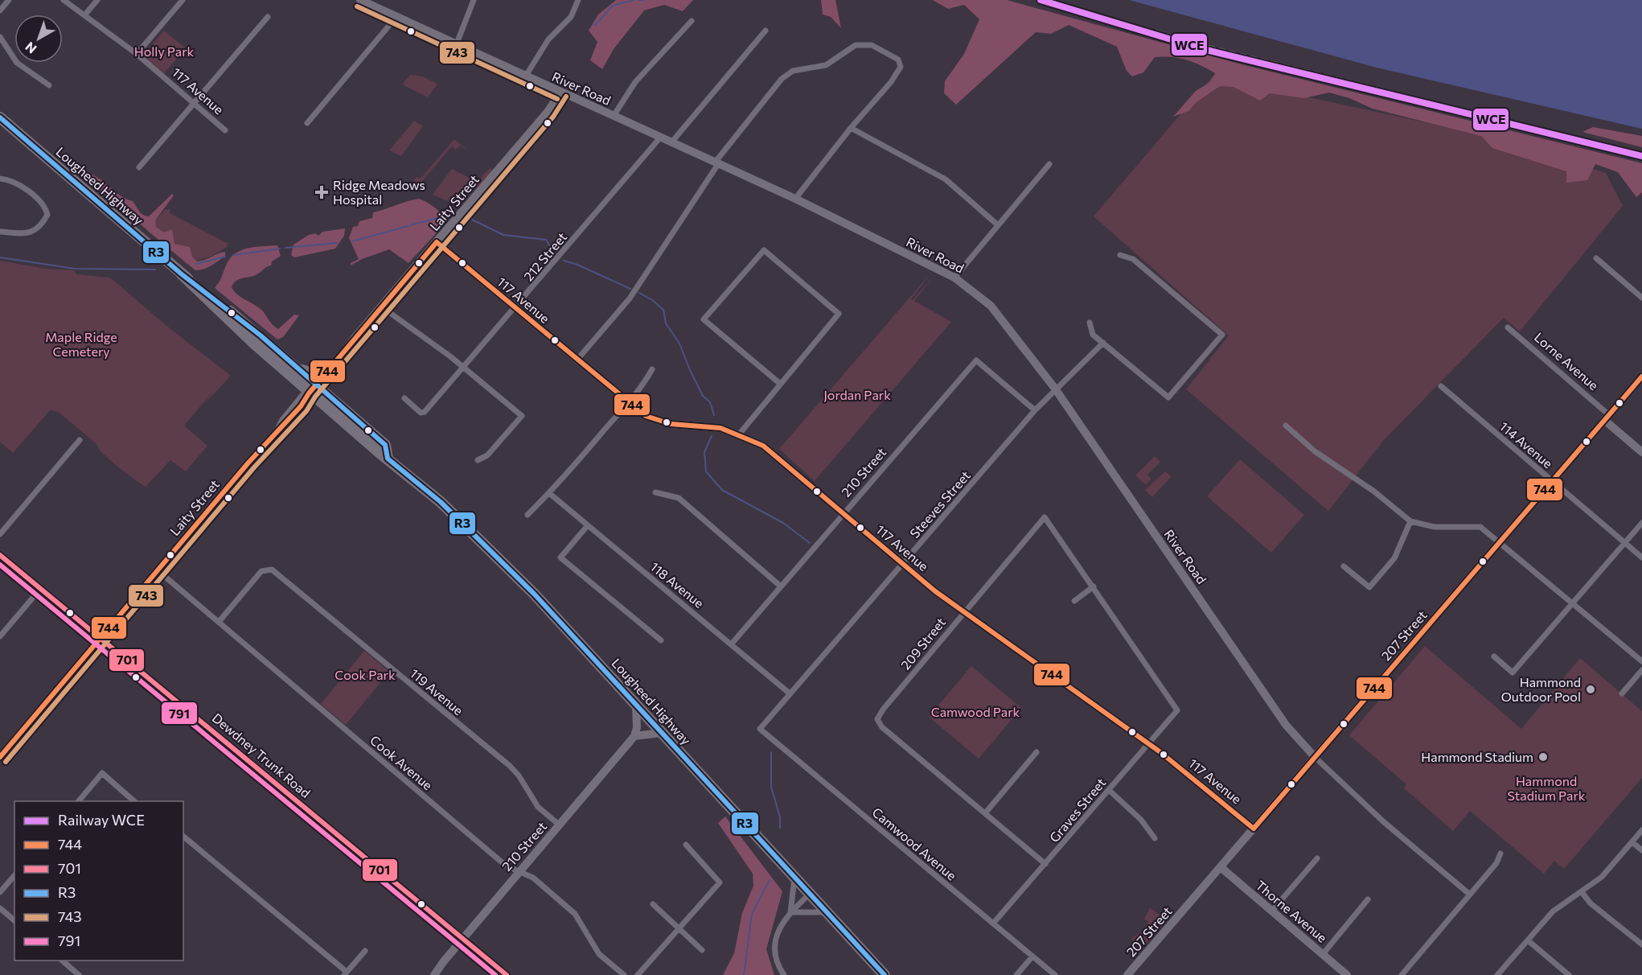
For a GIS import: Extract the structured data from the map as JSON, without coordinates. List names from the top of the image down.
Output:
{
  "streets": {
    "highway": ["Lougheed Highway"],
    "street": [
      "River Road",
      "117 Avenue",
      "Laity Street",
      "212 Street",
      "Lorne Avenue",
      "114 Avenue",
      "210 Street",
      "Steeves Street",
      "118 Avenue",
      "207 Street",
      "209 Street",
      "119 Avenue",
      "Dewdney Trunk Road",
      "Cook Avenue",
      "Graves Street",
      "Camwood Avenue",
      "Thorne Avenue"
    ]
  },
  "crossings": [
    ["River Road", "Laity Street"],
    ["River Road", "212 Street"],
    ["River Road", "Steeves Street"],
    ["River Road", "207 Street"],
    ["117 Avenue", "Laity Street"],
    ["117 Avenue", "212 Street"],
    ["117 Avenue", "210 Street"],
    ["117 Avenue", "Steeves Street"],
    ["117 Avenue", "207 Street"],
    ["117 Avenue", "209 Street"],
    ["117 Avenue", "Graves Street"],
    ["Lougheed Highway", "Laity Street"],
    ["Laity Street", "Dewdney Trunk Road"],
    ["Laity Street", "Cook Avenue"],
    ["Lorne Avenue", "207 Street"],
    ["114 Avenue", "207 Street"],
    ["210 Street", "Steeves Street"],
    ["210 Street", "118 Avenue"],
    ["210 Street", "119 Avenue"],
    ["210 Street", "Dewdney Trunk Road"],
    ["210 Street", "Cook Avenue"],
    ["Steeves Street", "118 Avenue"],
    ["Steeves Street", "Camwood Avenue"],
    ["207 Street", "Thorne Avenue"],
    ["209 Street", "Graves Street"],
    ["119 Avenue", "Cook Avenue"],
    ["Graves Street", "Camwood Avenue"]
  ],
  "parks": [
    "Holly Park",
    "Maple Ridge Cemetery",
    "Jordan Park",
    "Cook Park",
    "Camwood Park",
    "Hammond Stadium Park"
  ],
  "places": {
    "health": ["Ridge Meadows Hospital"],
    "other": ["Hammond Outdoor Pool", "Hammond Stadium"]
  },
  "lines": [
    "rail line WCE",
    "transit line 743",
    "transit line R3",
    "transit line 744",
    "transit line 701",
    "transit line 791"
  ],
  "legend": [
    "Railway WCE",
    "744",
    "701",
    "R3",
    "743",
    "791"
  ],
  "north": "bottom left"
}
